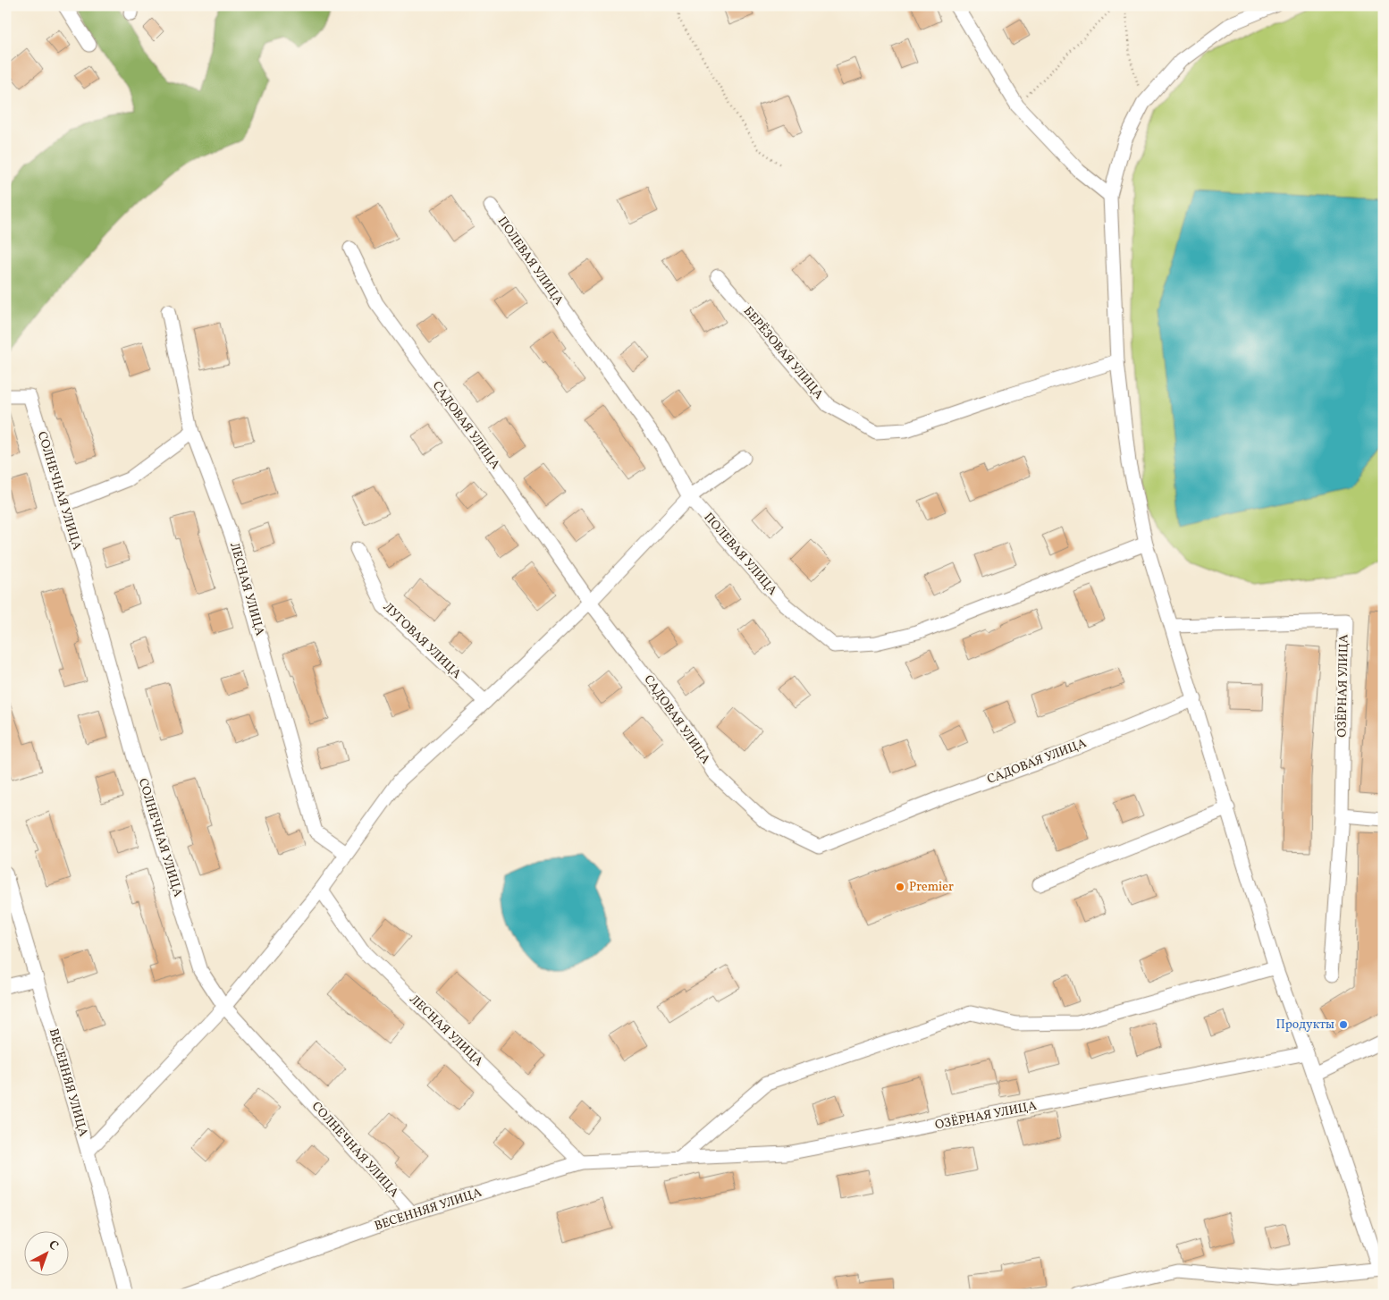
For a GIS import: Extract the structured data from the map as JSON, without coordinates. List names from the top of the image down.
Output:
{
  "streets": {
    "street": [
      "ПОЛЕВАЯ УЛИЦА",
      "БЕРЁЗОВАЯ УЛИЦА",
      "САДОВАЯ УЛИЦА",
      "СОЛНЕЧНАЯ УЛИЦА",
      "ЛЕСНАЯ УЛИЦА",
      "ЛУГОВАЯ УЛИЦА",
      "ОЗЁРНАЯ УЛИЦА",
      "ВЕСЕННЯЯ УЛИЦА"
    ]
  },
  "crossings": [
    ["СОЛНЕЧНАЯ УЛИЦА", "ВЕСЕННЯЯ УЛИЦА"],
    ["ЛЕСНАЯ УЛИЦА", "ВЕСЕННЯЯ УЛИЦА"],
    ["ОЗЁРНАЯ УЛИЦА", "ВЕСЕННЯЯ УЛИЦА"]
  ],
  "places": ["Premier", "Продукты"],
  "north": "top right"
}
